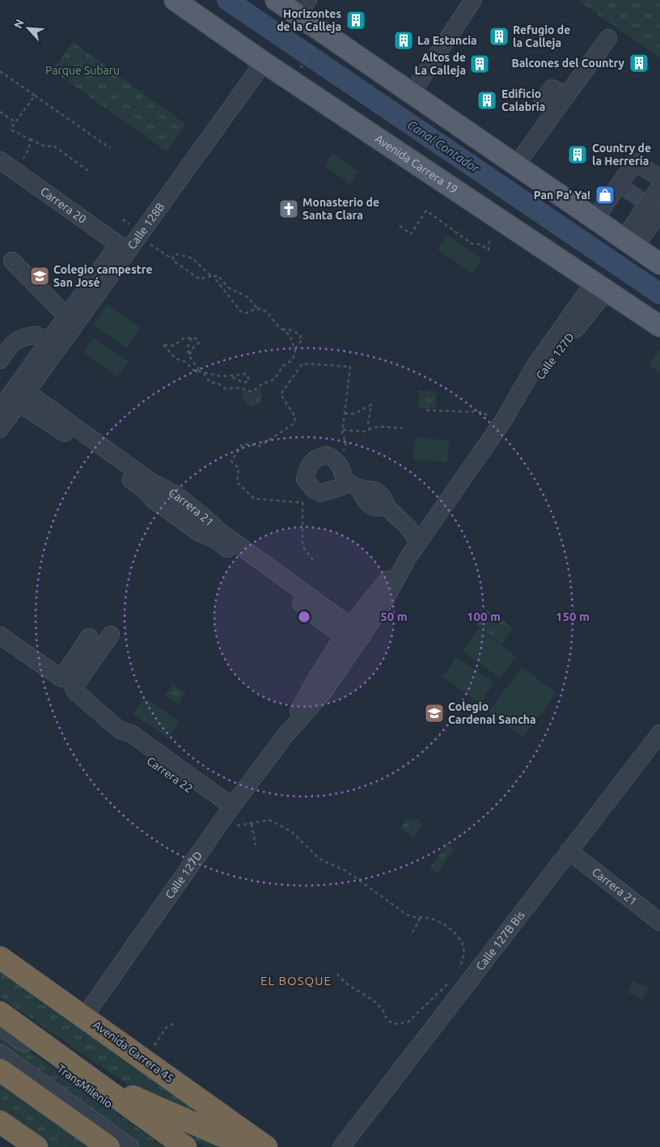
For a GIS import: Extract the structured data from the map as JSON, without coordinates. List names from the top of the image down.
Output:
{
  "streets": {
    "highway": ["Avenida Carrera 45"],
    "main road": ["Avenida Carrera 19"],
    "street": [
      "Carrera 20",
      "Calle 128B",
      "Calle 127D",
      "Carrera 21",
      "Carrera 22",
      "Calle 127B Bis",
      "TransMilenio"
    ]
  },
  "crossings": [
    ["Avenida Carrera 19", "Calle 128B"],
    ["Avenida Carrera 19", "Calle 127D"],
    ["Carrera 20", "Calle 128B"],
    ["Calle 128B", "Carrera 21"],
    ["Calle 127D", "Carrera 21"],
    ["Calle 127D", "Carrera 22"],
    ["Calle 127D", "Avenida Carrera 45"],
    ["Carrera 21", "Calle 127B Bis"]
  ],
  "districts": ["EL BOSQUE"],
  "water": ["Canal Contador"],
  "parks": ["Parque Subaru"],
  "places": {
    "building": [
      "Horizontes de la Calleja",
      "Refugio de la Calleja",
      "La Estancia",
      "Balcones del Country",
      "Altos de La Calleja",
      "Edificio Calabria",
      "Country de la Herrería"
    ],
    "shop": ["Pan Pa' Ya!"],
    "church": ["Monasterio de Santa Clara"],
    "school or university": ["Colegio campestre San José", "Colegio Cardenal Sancha"]
  },
  "north": "top left",
  "rings": ["50 m", "100 m", "150 m"]
}
